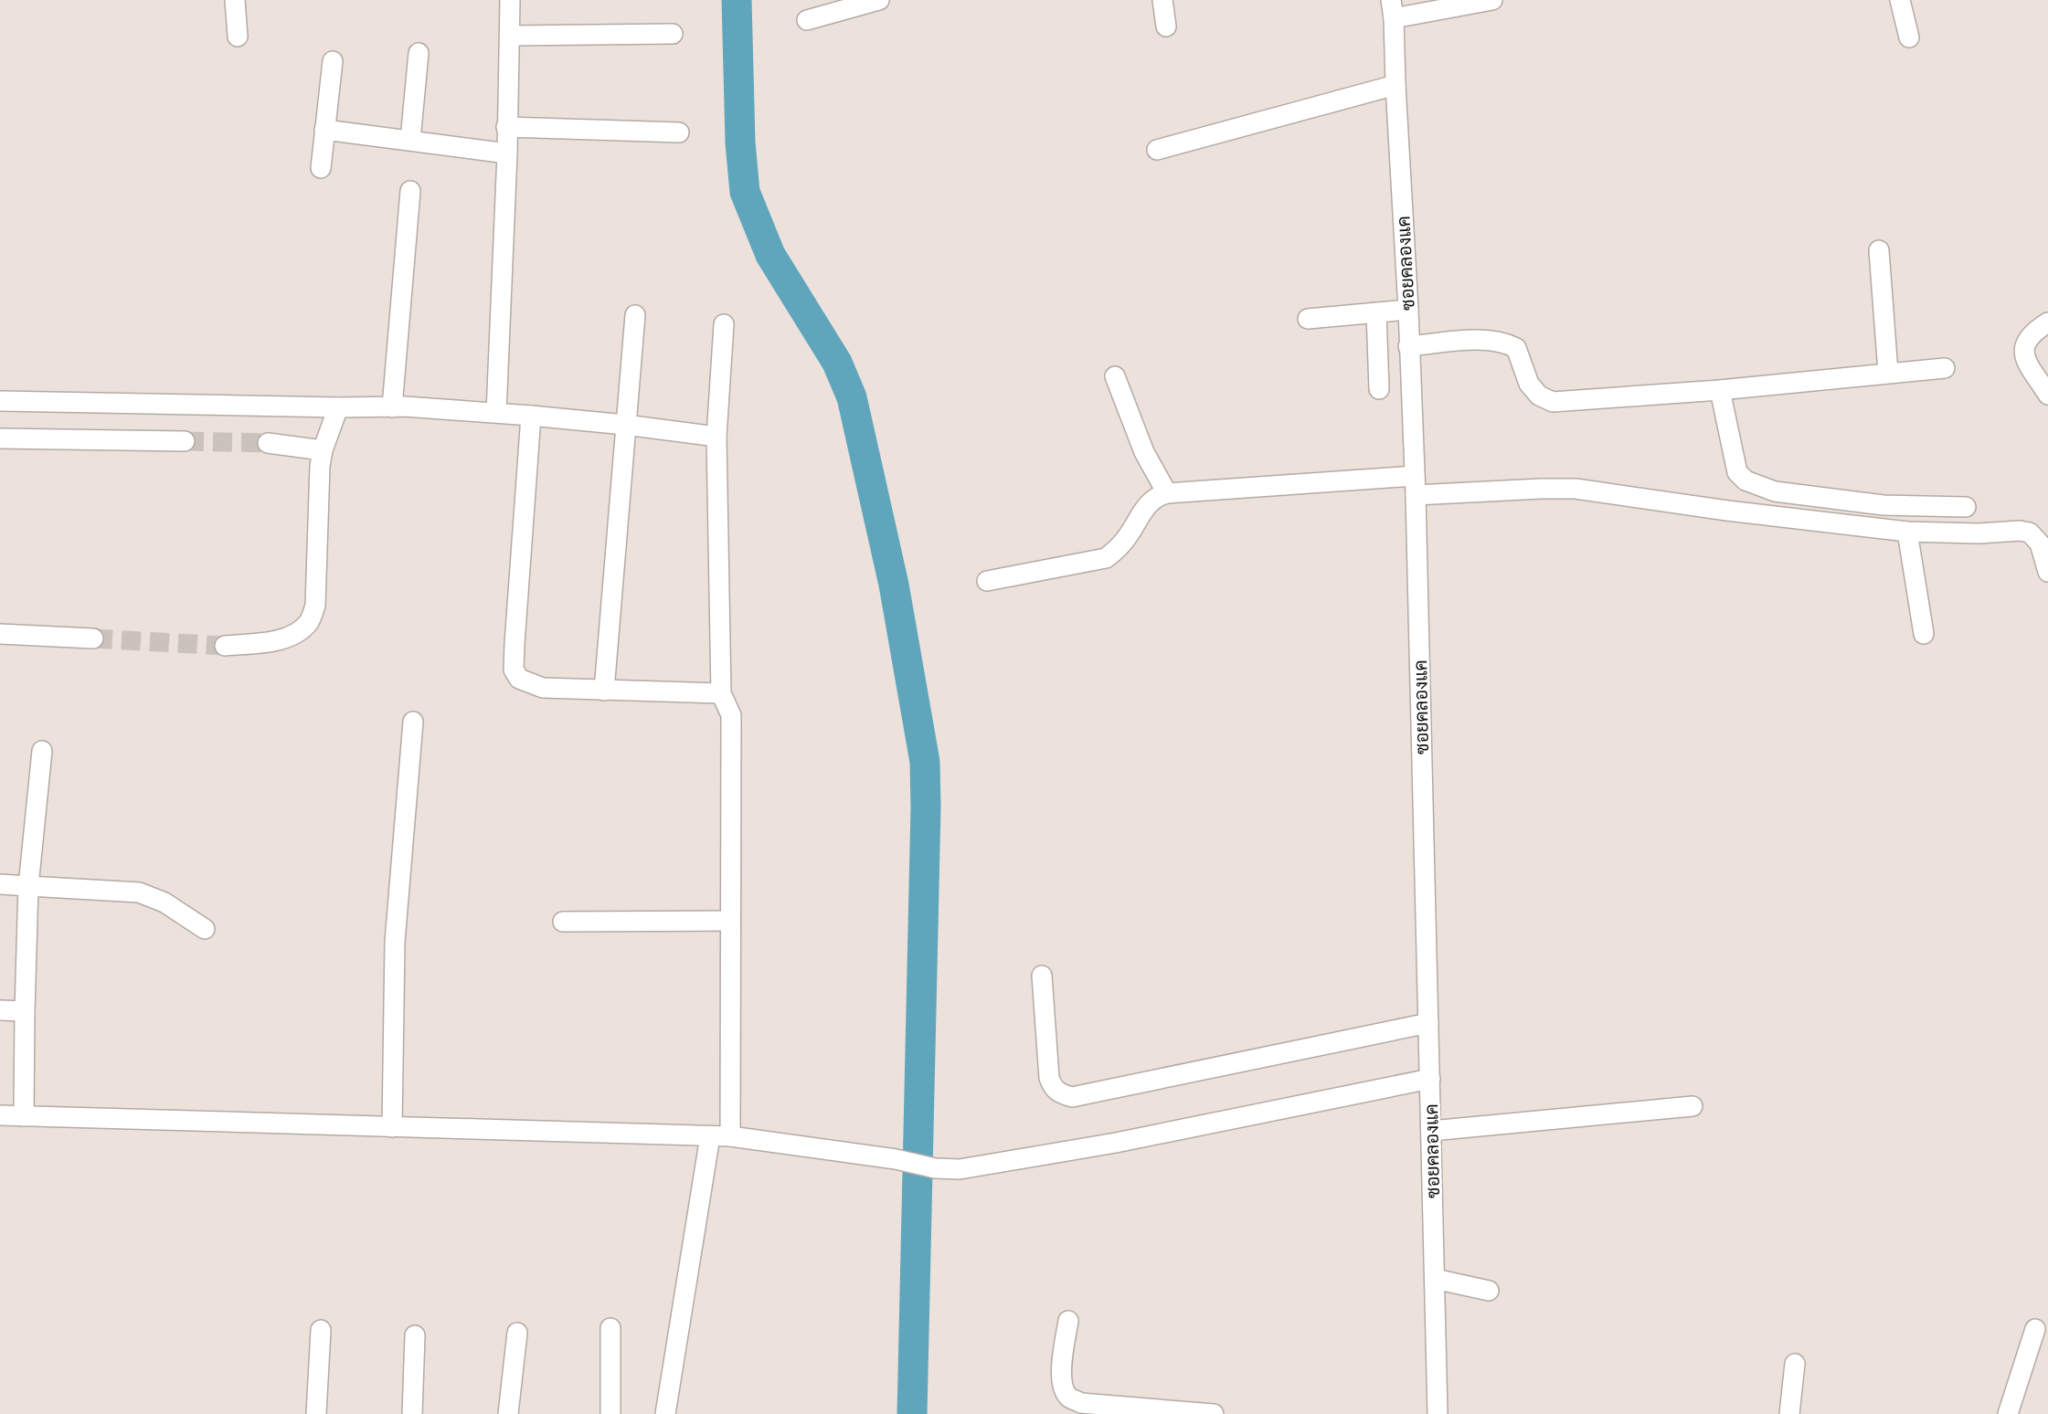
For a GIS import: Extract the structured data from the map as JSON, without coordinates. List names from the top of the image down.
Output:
{
  "streets": {
    "street": ["ซอยคลองแค"]
  }
}
